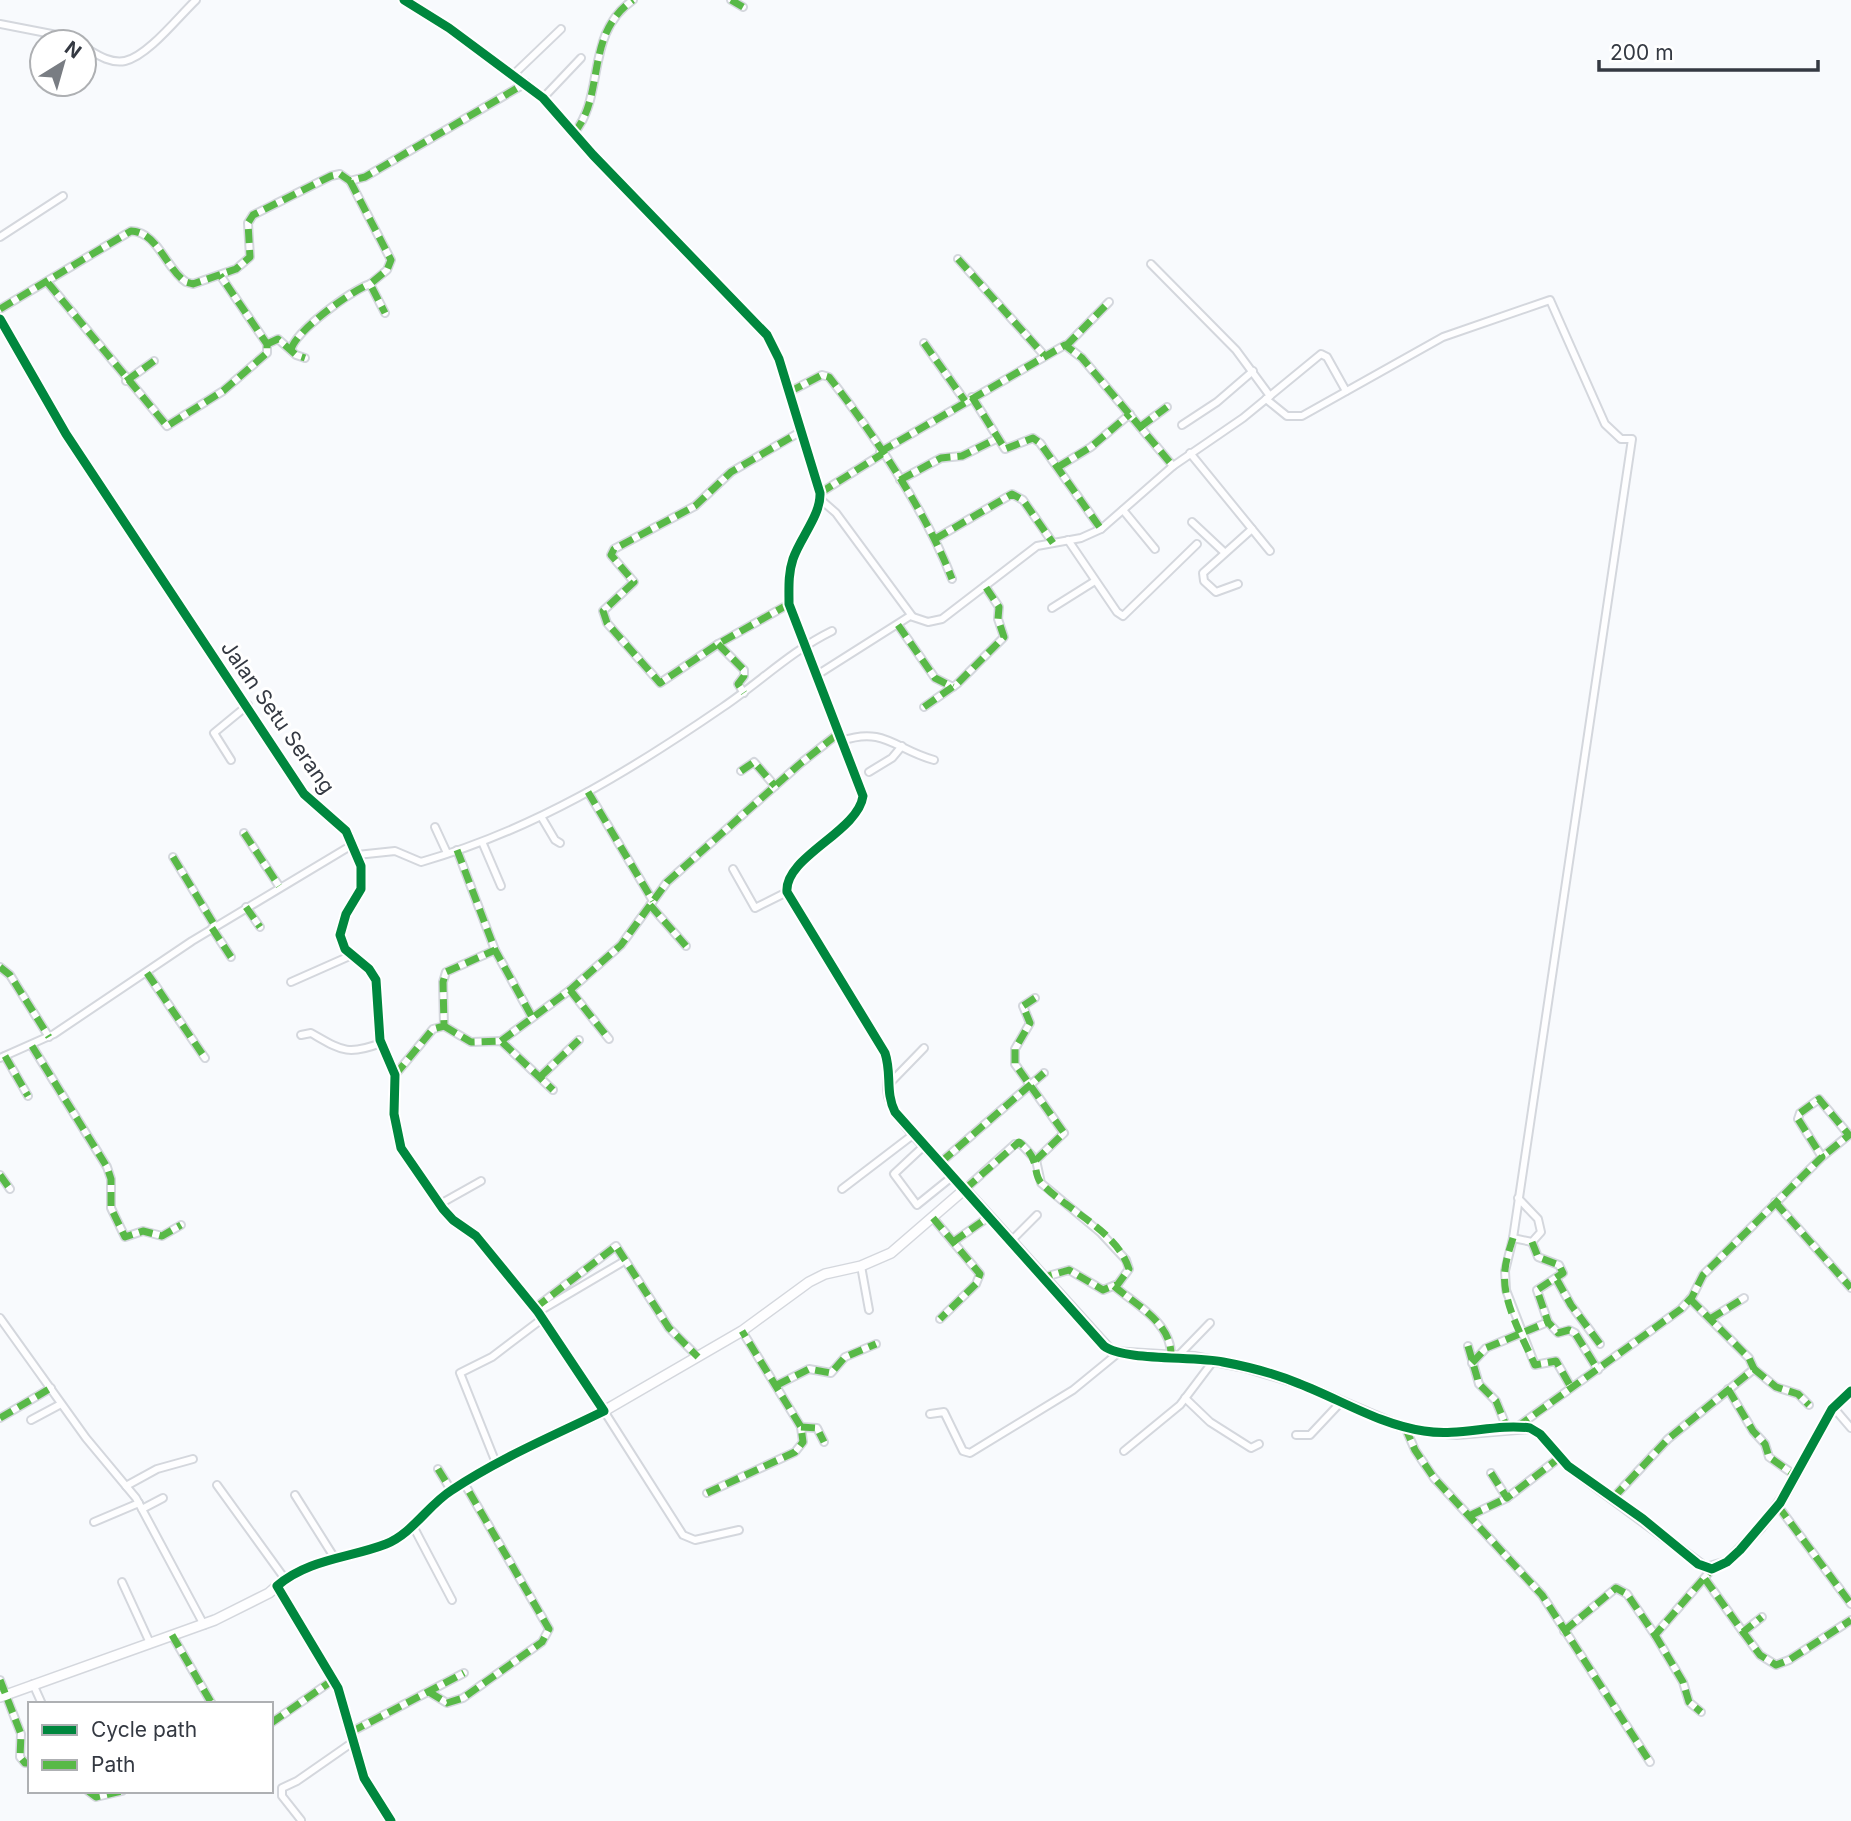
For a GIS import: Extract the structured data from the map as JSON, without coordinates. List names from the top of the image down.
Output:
{
  "streets": {
    "street": ["Jalan Setu Serang"]
  },
  "legend": ["Cycle path", "Path"],
  "scale_bar": "200 m",
  "north": "top right"
}
